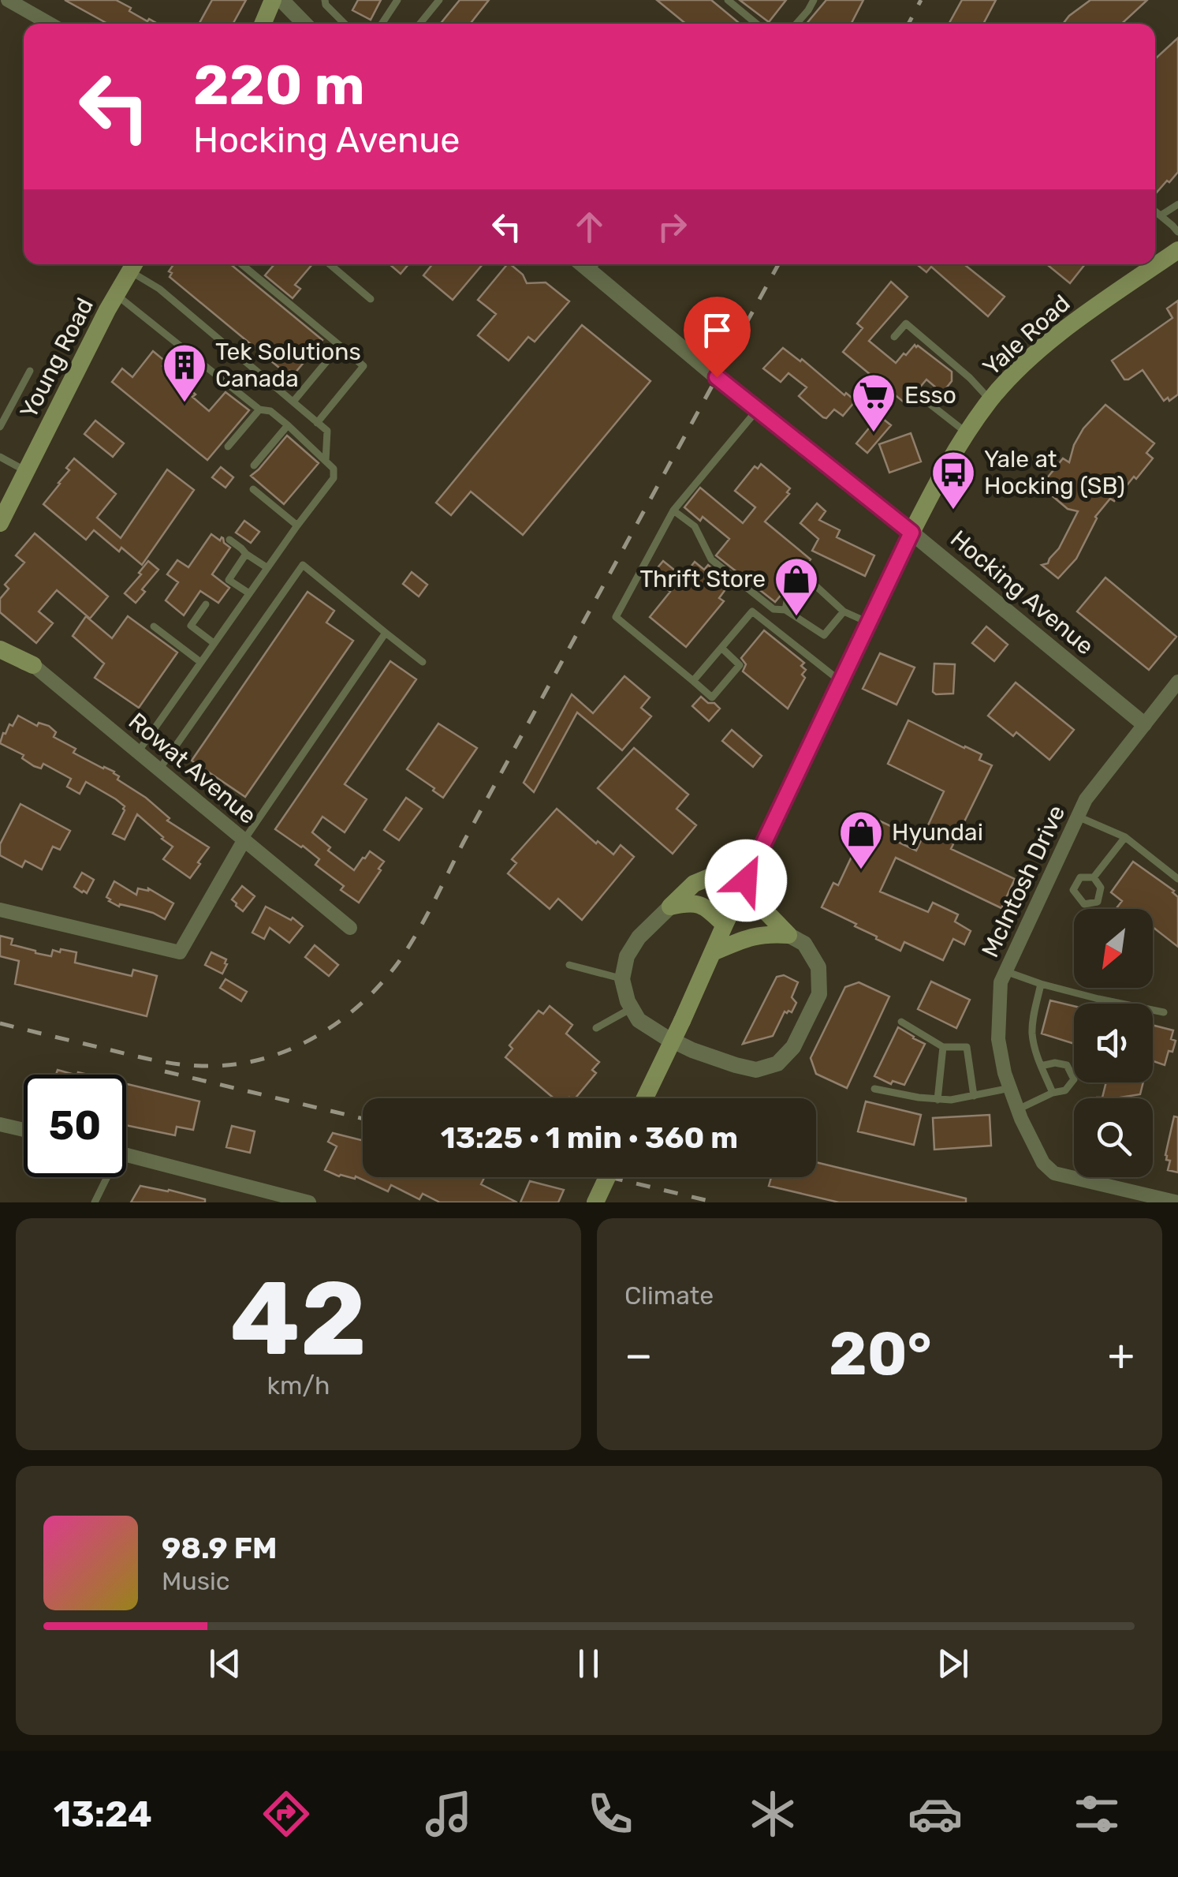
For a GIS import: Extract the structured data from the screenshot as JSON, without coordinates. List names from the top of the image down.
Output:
{
  "streets": {
    "main road": ["Yale Road", "Young Road"],
    "street": ["Hocking Avenue", "Rowat Avenue", "McIntosh Drive"]
  },
  "crossings": [
    ["Yale Road", "Hocking Avenue"],
    ["Hocking Avenue", "McIntosh Drive"]
  ],
  "places": {
    "building": ["Tek Solutions Canada"],
    "supermarket": ["Esso"],
    "bus stop": ["Yale at Hocking (SB)"],
    "shop": ["Thrift Store", "Hyundai"]
  },
  "north": "bottom left",
  "page": {
    "turn": ["220 m", "Hocking Avenue"],
    "limit": "50",
    "trip": "13:25 · 1 min · 360 m",
    "tile": [
      ["42", "km/h"],
      "Climate"
    ],
    "heat": ["−", "20°", "+"],
    "song": ["98.9 FM", "Music"],
    "tabs": "13:24"
  }
}
